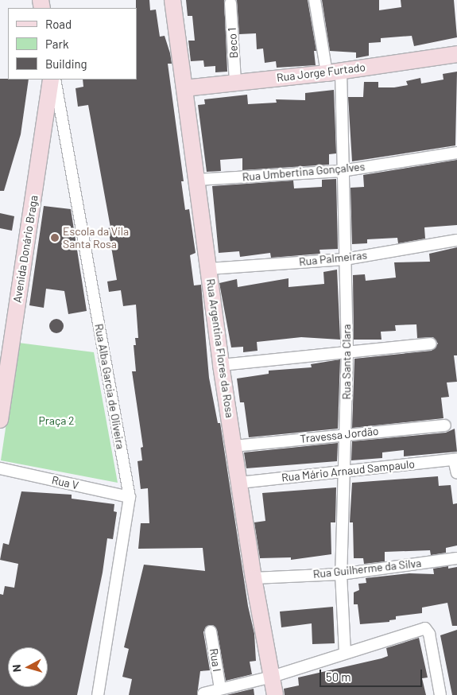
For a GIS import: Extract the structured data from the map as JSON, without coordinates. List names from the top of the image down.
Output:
{
  "streets": {
    "street": [
      "Beco 1",
      "Rua Jorge Furtado",
      "Rua Umbertina Gonçalves",
      "Avenida Donário Braga",
      "Rua Palmeiras",
      "Rua Argentina Flores da Rosa",
      "Rua Santa Clara",
      "Rua Alba Garcia de Oliveira",
      "Travessa Jordão",
      "Rua Mário Arnaud Sampaulo",
      "Rua V",
      "Rua Guilherme da Silva",
      "Rua I"
    ]
  },
  "crossings": [
    ["Beco 1", "Rua Jorge Furtado"],
    ["Rua Jorge Furtado", "Rua Argentina Flores da Rosa"],
    ["Rua Jorge Furtado", "Rua Santa Clara"],
    ["Rua Umbertina Gonçalves", "Rua Argentina Flores da Rosa"],
    ["Rua Umbertina Gonçalves", "Rua Santa Clara"],
    ["Rua Palmeiras", "Rua Argentina Flores da Rosa"],
    ["Rua Palmeiras", "Rua Santa Clara"],
    ["Rua Argentina Flores da Rosa", "Travessa Jordão"],
    ["Rua Argentina Flores da Rosa", "Rua Mário Arnaud Sampaulo"],
    ["Rua Argentina Flores da Rosa", "Rua Guilherme da Silva"],
    ["Rua Santa Clara", "Travessa Jordão"],
    ["Rua Santa Clara", "Rua Mário Arnaud Sampaulo"],
    ["Rua Santa Clara", "Rua Guilherme da Silva"],
    ["Rua Alba Garcia de Oliveira", "Rua V"]
  ],
  "parks": ["Praça 2"],
  "places": ["Escola da Vila Santa Rosa"],
  "legend": ["Road", "Park", "Building"],
  "scale_bar": "50 m",
  "north": "left"
}
